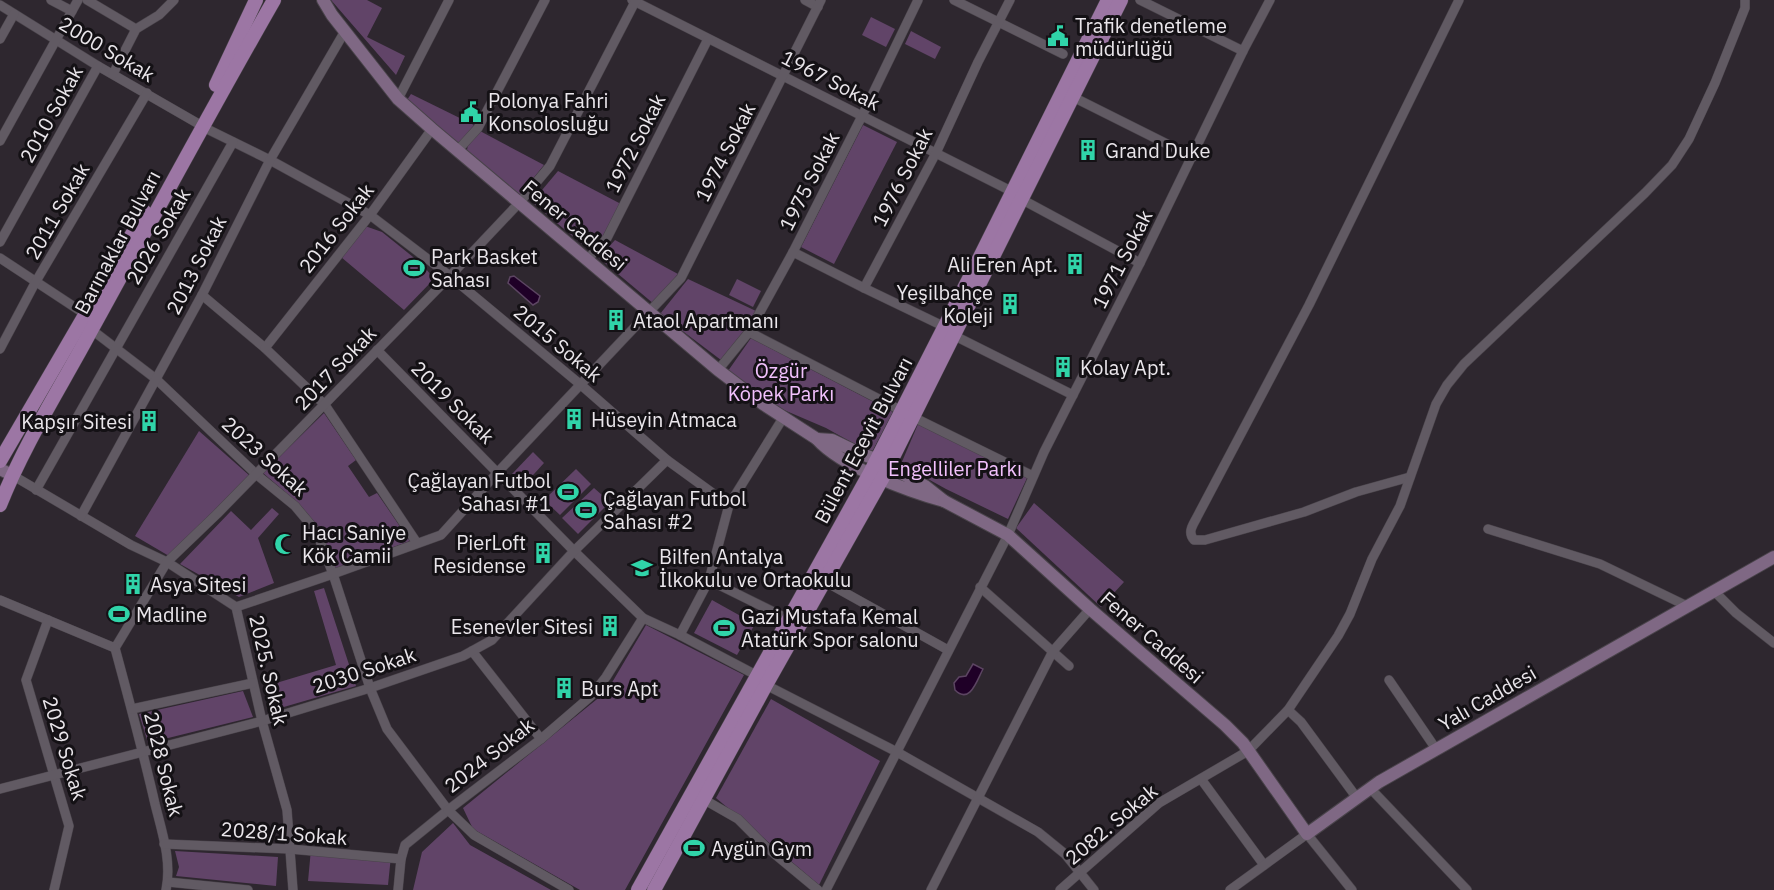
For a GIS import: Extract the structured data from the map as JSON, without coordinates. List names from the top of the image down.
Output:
{
  "streets": {
    "main road": ["Barınaklar Bulvarı", "Bülent Ecevit Bulvarı"],
    "street": [
      "2000 Sokak",
      "1967 Sokak",
      "2010 Sokak",
      "1972 Sokak",
      "1974 Sokak",
      "1976 Sokak",
      "1975 Sokak",
      "2011 Sokak",
      "Fener Caddesi",
      "2016 Sokak",
      "2026 Sokak",
      "1971 Sokak",
      "2013 Sokak",
      "2015 Sokak",
      "2017 Sokak",
      "2019 Sokak",
      "2023 Sokak",
      "2025. Sokak",
      "2030 Sokak",
      "Yalı Caddesi",
      "2029 Sokak",
      "2024 Sokak",
      "2028 Sokak",
      "2082. Sokak",
      "2028/1 Sokak"
    ]
  },
  "crossings": [
    ["2000 Sokak", "2010 Sokak"],
    ["2000 Sokak", "2011 Sokak"],
    ["2000 Sokak", "Barınaklar Bulvarı"],
    ["2000 Sokak", "2015 Sokak"],
    ["1967 Sokak", "1972 Sokak"],
    ["1967 Sokak", "1974 Sokak"],
    ["1967 Sokak", "1976 Sokak"],
    ["1967 Sokak", "1975 Sokak"],
    ["1967 Sokak", "1971 Sokak"],
    ["1967 Sokak", "2017 Sokak"],
    ["1967 Sokak", "Bülent Ecevit Bulvarı"],
    ["1972 Sokak", "Fener Caddesi"],
    ["1974 Sokak", "Fener Caddesi"],
    ["1974 Sokak", "2015 Sokak"],
    ["1974 Sokak", "2019 Sokak"],
    ["1974 Sokak", "2023 Sokak"],
    ["1974 Sokak", "2025. Sokak"],
    ["1975 Sokak", "Fener Caddesi"],
    ["Fener Caddesi", "2016 Sokak"],
    ["Fener Caddesi", "1971 Sokak"],
    ["Fener Caddesi", "2013 Sokak"],
    ["Fener Caddesi", "2017 Sokak"],
    ["Fener Caddesi", "Bülent Ecevit Bulvarı"],
    ["Fener Caddesi", "Yalı Caddesi"],
    ["Fener Caddesi", "2082. Sokak"],
    ["2016 Sokak", "2015 Sokak"],
    ["2026 Sokak", "2015 Sokak"],
    ["2026 Sokak", "2023 Sokak"],
    ["2026 Sokak", "2025. Sokak"],
    ["Barınaklar Bulvarı", "2015 Sokak"],
    ["Barınaklar Bulvarı", "2023 Sokak"],
    ["Barınaklar Bulvarı", "2025. Sokak"],
    ["1971 Sokak", "2019 Sokak"],
    ["2013 Sokak", "2015 Sokak"],
    ["2013 Sokak", "2023 Sokak"],
    ["2013 Sokak", "2025. Sokak"],
    ["2015 Sokak", "2017 Sokak"],
    ["2015 Sokak", "2030 Sokak"],
    ["2017 Sokak", "2019 Sokak"],
    ["2017 Sokak", "2023 Sokak"],
    ["2017 Sokak", "2025. Sokak"],
    ["2017 Sokak", "2028 Sokak"],
    ["2019 Sokak", "Bülent Ecevit Bulvarı"],
    ["2019 Sokak", "2030 Sokak"],
    ["2019 Sokak", "2024 Sokak"],
    ["2019 Sokak", "2082. Sokak"],
    ["2023 Sokak", "2030 Sokak"],
    ["2023 Sokak", "2024 Sokak"],
    ["2025. Sokak", "2030 Sokak"],
    ["2025. Sokak", "2028/1 Sokak"],
    ["2030 Sokak", "2029 Sokak"],
    ["2030 Sokak", "2028 Sokak"],
    ["2028 Sokak", "2028/1 Sokak"]
  ],
  "parks": ["Özgür Köpek Parkı", "Engelliler Parkı"],
  "places": {
    "public building": ["Trafik denetleme müdürlüğü", "Polonya Fahri Konsolosluğu"],
    "building": [
      "Grand Duke",
      "Ali Eren Apt.",
      "Yeşilbahçe Koleji",
      "Ataol Apartmanı",
      "Kolay Apt.",
      "Hüseyin Atmaca",
      "Kapşır Sitesi",
      "PierLoft Residense",
      "Asya Sitesi",
      "Esenevler Sitesi",
      "Burs Apt"
    ],
    "sports": [
      "Park Basket Sahası",
      "Çağlayan Futbol Sahası #1",
      "Çağlayan Futbol Sahası #2",
      "Madline",
      "Gazi Mustafa Kemal Atatürk Spor salonu",
      "Aygün Gym"
    ],
    "mosque": ["Hacı Saniye Kök Camii"],
    "school or university": ["Bilfen Antalya İlkokulu ve Ortaokulu"]
  }
}
